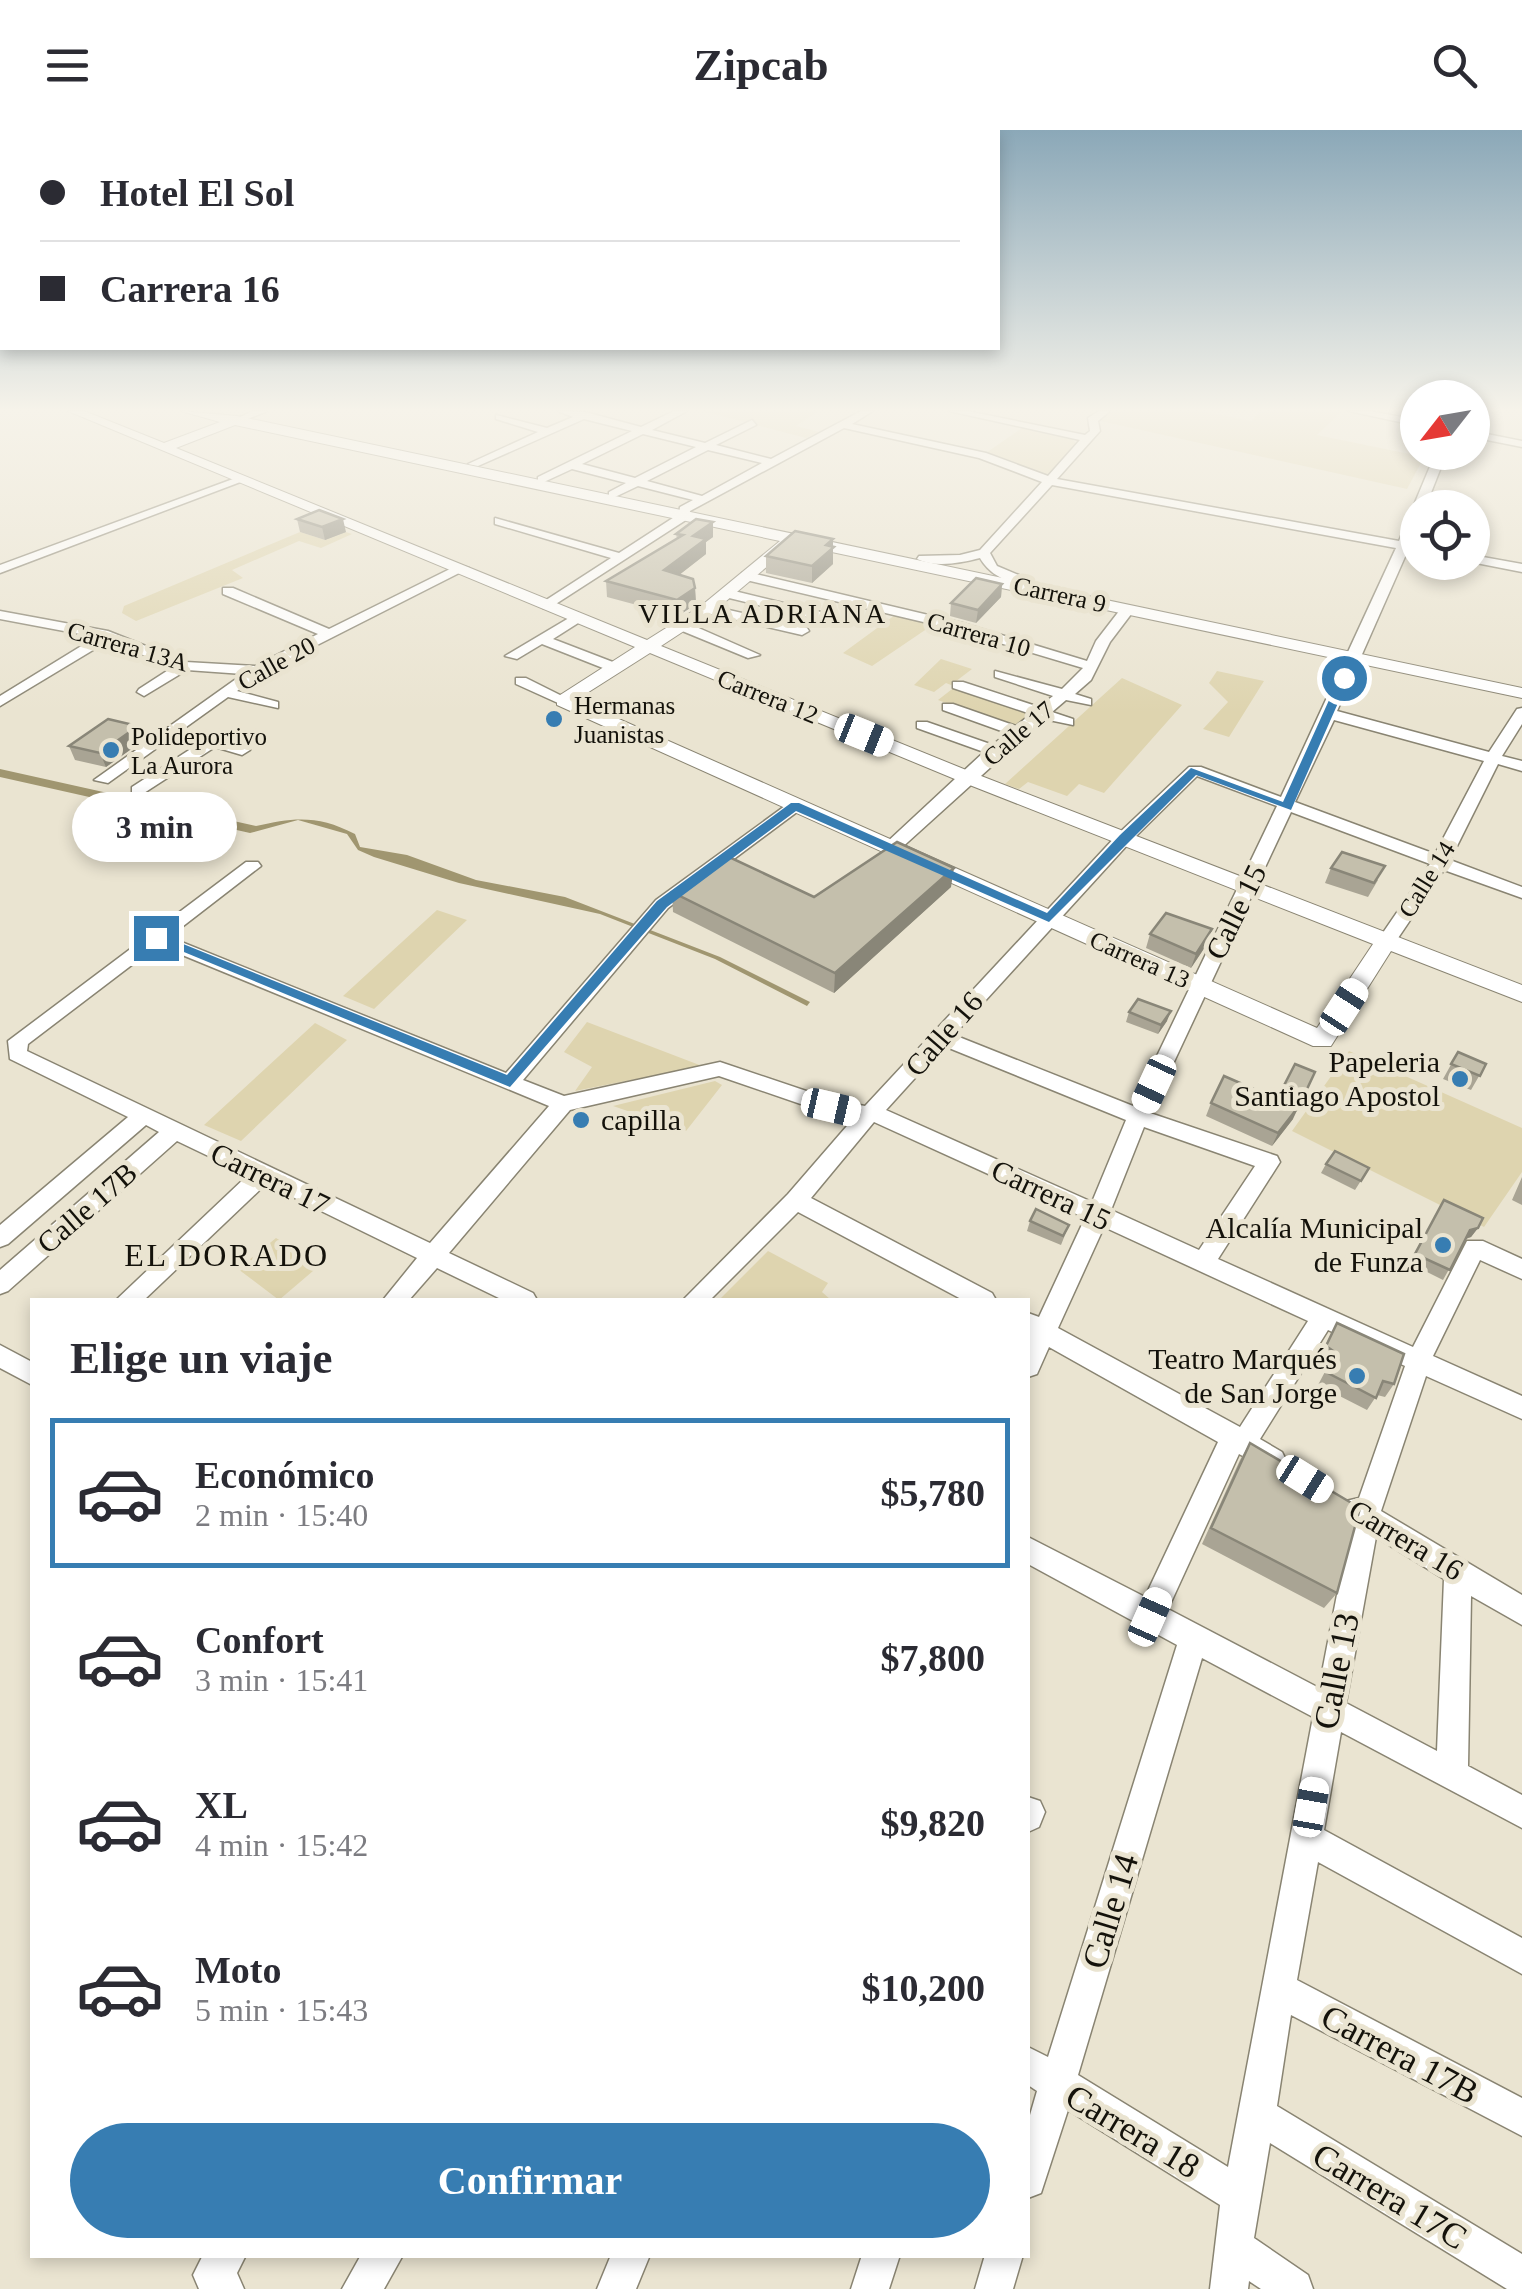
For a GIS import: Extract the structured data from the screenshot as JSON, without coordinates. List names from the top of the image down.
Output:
{
  "streets": {
    "main road": [
      "Carrera 9",
      "Carrera 12",
      "Calle 14",
      "Carrera 13"
    ],
    "street": [
      "Carrera 10",
      "Carrera 13A",
      "Calle 20",
      "Calle 17",
      "Calle 15",
      "Calle 16",
      "Carrera 17",
      "Carrera 15",
      "Calle 17B",
      "Carrera 16",
      "Calle 13",
      "Carrera 17B",
      "Carrera 18",
      "Carrera 17C"
    ]
  },
  "crossings": [
    ["Carrera 9", "Calle 17"],
    ["Carrera 9", "Calle 15"],
    ["Carrera 10", "Calle 17"],
    ["Carrera 13A", "Calle 20"],
    ["Calle 20", "Carrera 12"],
    ["Carrera 12", "Calle 17"],
    ["Carrera 12", "Calle 14"],
    ["Carrera 12", "Calle 15"],
    ["Carrera 12", "Calle 16"],
    ["Calle 17", "Carrera 13"],
    ["Calle 14", "Carrera 13"],
    ["Calle 14", "Carrera 18"],
    ["Calle 15", "Carrera 13"],
    ["Calle 15", "Calle 16"],
    ["Calle 15", "Carrera 15"],
    ["Carrera 13", "Calle 16"],
    ["Calle 16", "Carrera 15"],
    ["Carrera 17", "Calle 17B"],
    ["Carrera 15", "Calle 13"],
    ["Carrera 16", "Calle 13"],
    ["Calle 13", "Carrera 17B"],
    ["Calle 13", "Carrera 18"],
    ["Calle 13", "Carrera 17C"]
  ],
  "districts": ["VILLA ADRIANA", "EL DORADO"],
  "places": [
    "Hermanas Juanistas",
    "Polideportivo La Aurora",
    "Papeleria Santiago Apostol",
    "capilla",
    "Alcalía Municipal de Funza",
    "Teatro Marqués de San Jorge"
  ],
  "north": "bottom left",
  "page": {
    "header": "Zipcab",
    "banner": ["Hotel El Sol", "Carrera 16"],
    "bubble": "3 min",
    "heading": "Elige un viaje",
    "list": [
      {
        "name": "Económico",
        "note": "2 min · 15:40",
        "value": "$5,780"
      },
      {
        "name": "Confort",
        "note": "3 min · 15:41",
        "value": "$7,800"
      },
      {
        "name": "XL",
        "note": "4 min · 15:42",
        "value": "$9,820"
      },
      {
        "name": "Moto",
        "note": "5 min · 15:43",
        "value": "$10,200"
      }
    ],
    "buttons": "Confirmar"
  }
}
